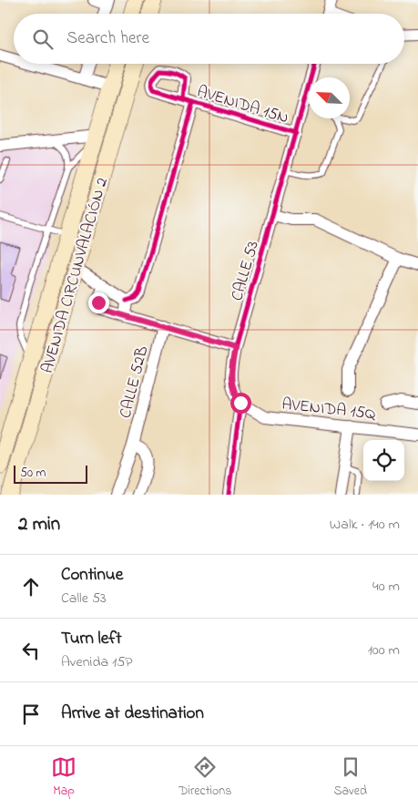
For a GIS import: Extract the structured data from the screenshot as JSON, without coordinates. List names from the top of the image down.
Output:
{
  "streets": {
    "main road": ["AVENIDA CIRCUNVALACIÓN 2"],
    "street": [
      "AVENIDA 15N",
      "CALLE 53",
      "CALLE 52B",
      "AVENIDA 15Q"
    ]
  },
  "crossings": [
    ["AVENIDA 15N", "CALLE 53"],
    ["CALLE 53", "AVENIDA 15Q"]
  ],
  "scale_bar": "50 m",
  "north": "top left",
  "page": {
    "search": "Search here",
    "scale": "50 m",
    "heading": ["2 min", "Walk · 140 m"],
    "list": [
      ["Continue", "Calle 53", "40 m"],
      ["Turn left", "Avenida 15P", "100 m"],
      "Arrive at destination"
    ],
    "nav": ["Map", "Directions", "Saved"]
  }
}
